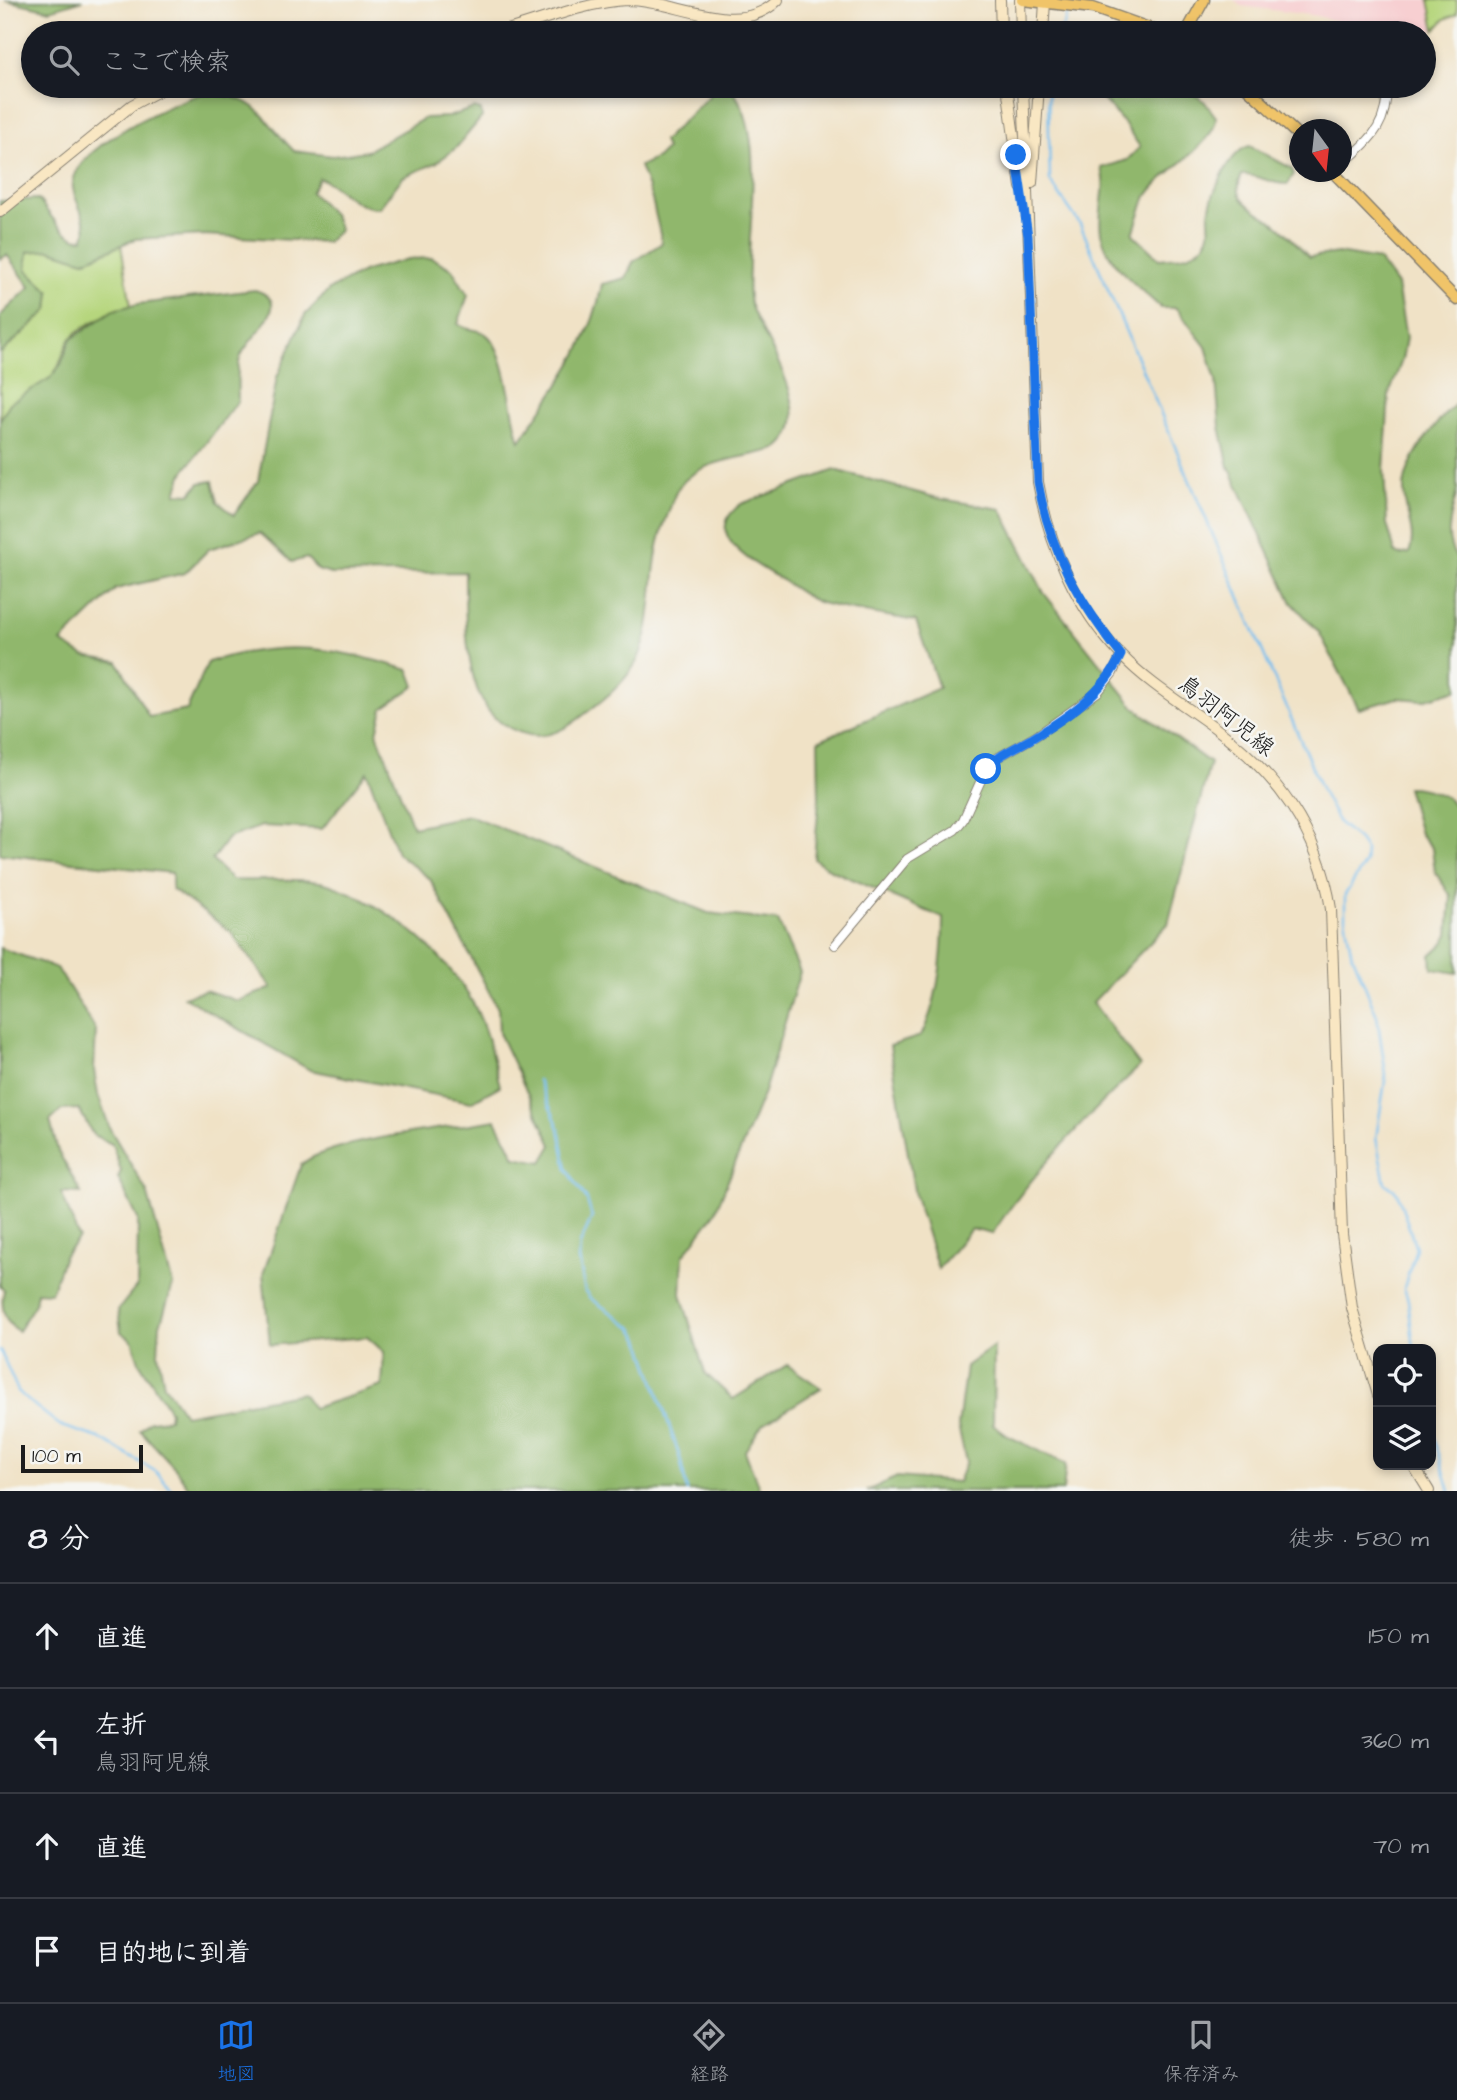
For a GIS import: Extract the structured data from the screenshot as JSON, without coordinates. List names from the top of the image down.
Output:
{
  "streets": {
    "main road": ["鳥羽阿児線"]
  },
  "scale_bar": "100 m",
  "north": "bottom",
  "page": {
    "search": "ここで検索",
    "scale": "100 m",
    "heading": ["8 分", "徒歩 · 580 m"],
    "list": [
      ["直進", "150 m"],
      ["左折", "鳥羽阿児線", "360 m"],
      ["直進", "70 m"],
      "目的地に到着"
    ],
    "nav": ["地図", "経路", "保存済み"]
  }
}
